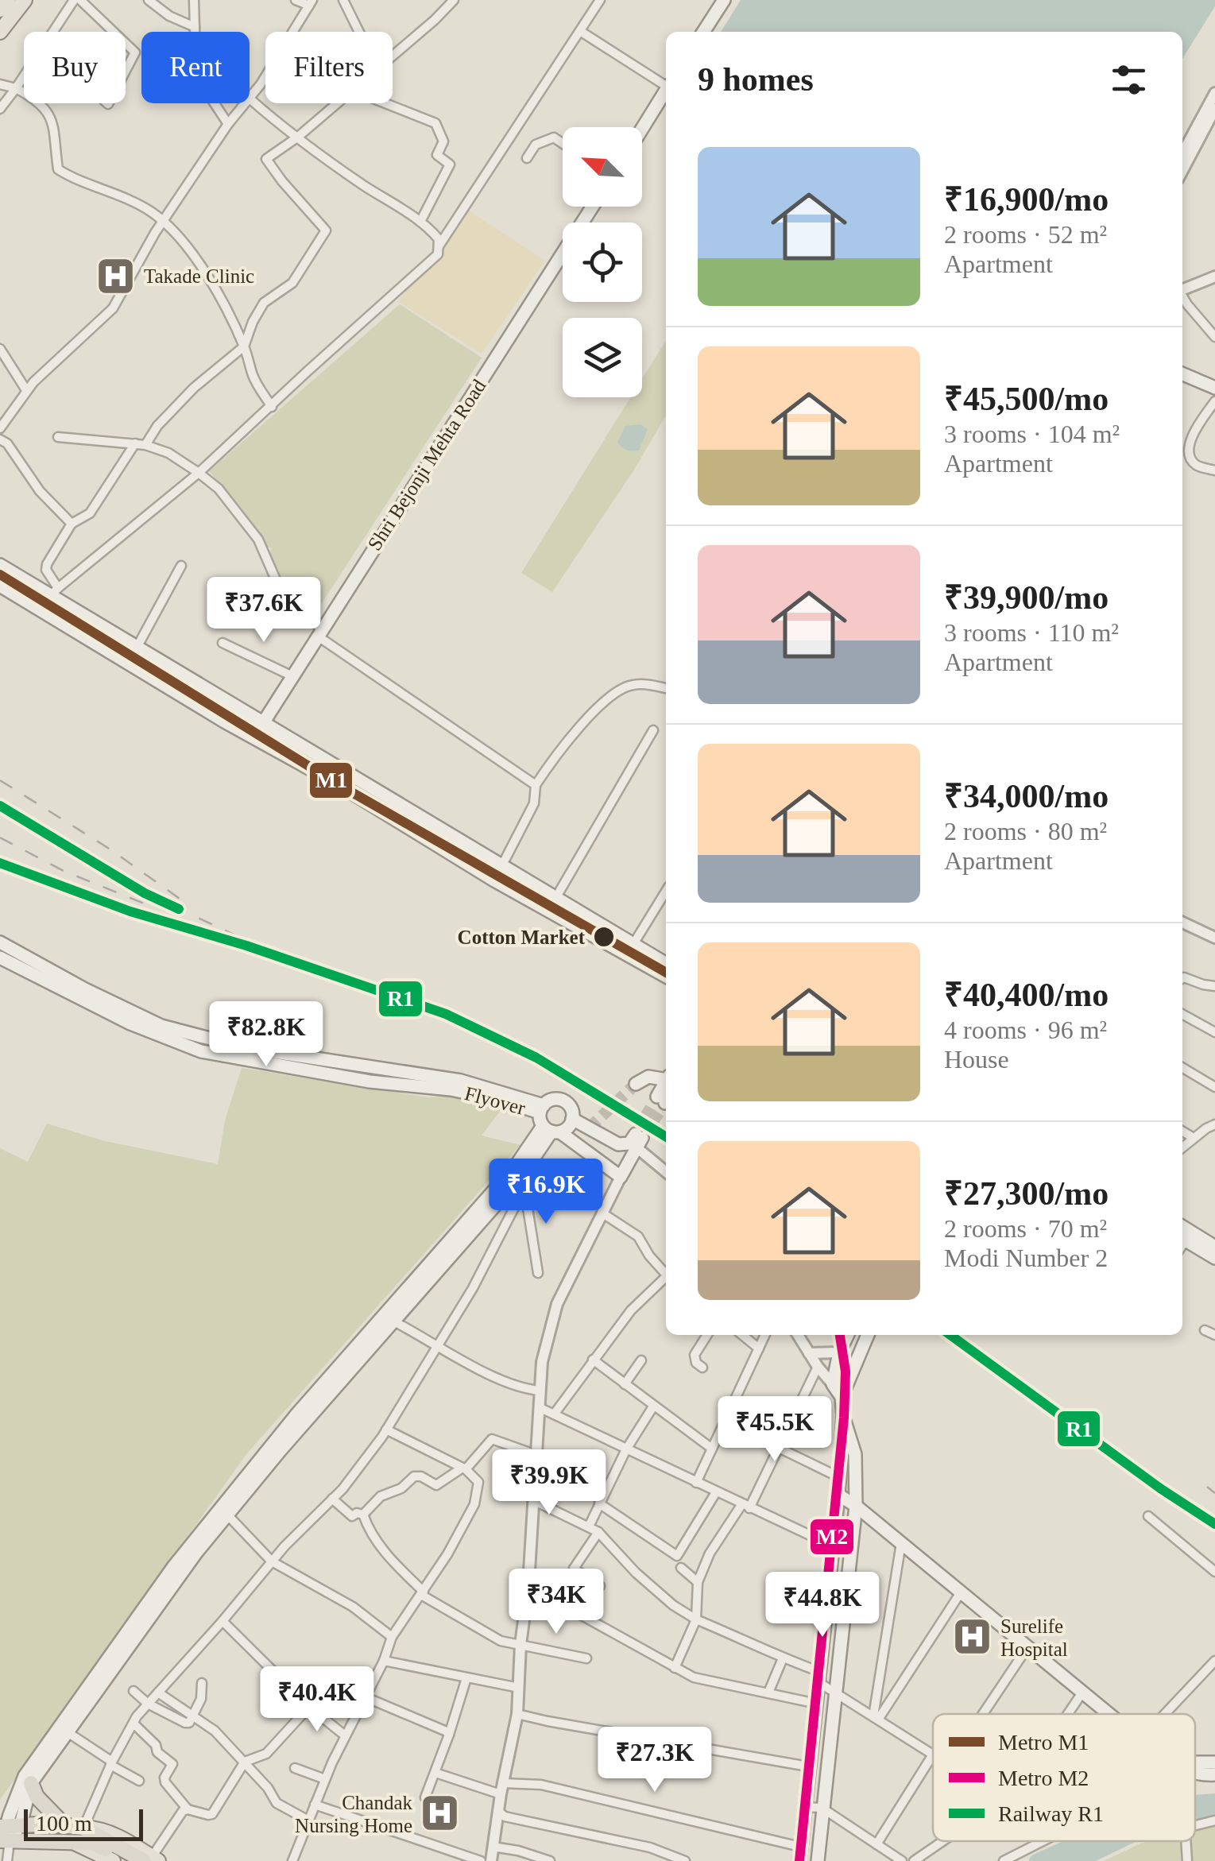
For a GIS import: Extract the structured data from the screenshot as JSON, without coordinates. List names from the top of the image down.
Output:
{
  "streets": {
    "main road": ["Shri Bejonji Mehta Road", "Flyover"]
  },
  "places": {
    "hospital": ["Takade Clinic", "Surelife Hospital", "Chandak Nursing Home"],
    "other": ["Cotton Market"]
  },
  "lines": ["metro line M1", "rail line R1", "metro line M2"],
  "legend": ["Metro M1", "Metro M2", "Railway R1"],
  "scale_bar": "100 m",
  "north": "top left",
  "page": {
    "chip": ["Buy", "Rent", "Filters"],
    "heading": "9 homes",
    "list": [
      {
        "name": "₹16,900/mo",
        "note": "2 rooms · 52 m² · Apartment"
      },
      {
        "name": "₹45,500/mo",
        "note": "3 rooms · 104 m² · Apartment"
      },
      {
        "name": "₹39,900/mo",
        "note": "3 rooms · 110 m² · Apartment"
      },
      {
        "name": "₹34,000/mo",
        "note": "2 rooms · 80 m² · Apartment"
      },
      {
        "name": "₹40,400/mo",
        "note": "4 rooms · 96 m² · House"
      },
      {
        "name": "₹27,300/mo",
        "note": "2 rooms · 70 m² · Modi Number 2"
      }
    ],
    "price": [
      "₹37.6K",
      "₹82.8K",
      "₹16.9K",
      "₹45.5K",
      "₹39.9K",
      "₹34K",
      "₹44.8K",
      "₹40.4K",
      "₹27.3K"
    ],
    "scale": "100 m"
  }
}
